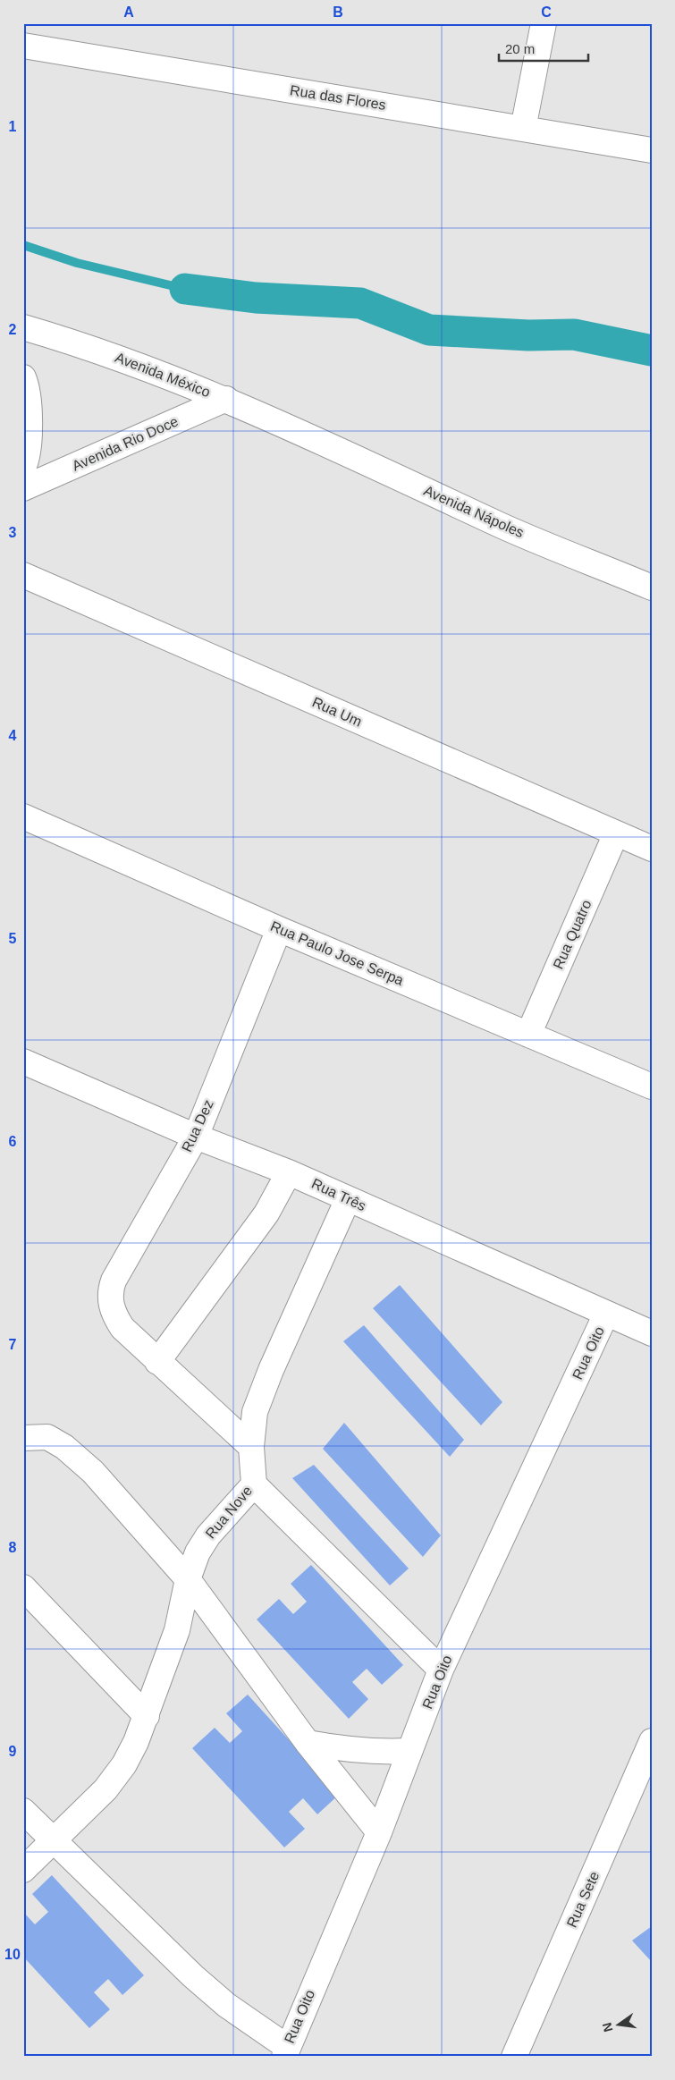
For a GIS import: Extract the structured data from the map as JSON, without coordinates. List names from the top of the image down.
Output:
{
  "streets": {
    "street": [
      "Rua das Flores",
      "Avenida México",
      "Avenida Rio Doce",
      "Avenida Nápoles",
      "Rua Um",
      "Rua Quatro",
      "Rua Paulo Jose Serpa",
      "Rua Dez",
      "Rua Três",
      "Rua Oito",
      "Rua Nove",
      "Rua Sete"
    ]
  },
  "crossings": [
    ["Avenida México", "Avenida Rio Doce"],
    ["Avenida México", "Avenida Nápoles"],
    ["Rua Um", "Rua Quatro"],
    ["Rua Quatro", "Rua Paulo Jose Serpa"],
    ["Rua Paulo Jose Serpa", "Rua Dez"],
    ["Rua Dez", "Rua Três"],
    ["Rua Três", "Rua Oito"],
    ["Rua Três", "Rua Nove"]
  ],
  "scale_bar": "20 m",
  "north": "left",
  "grid": {
    "columns": ["A", "B", "C"],
    "rows": [
      "1",
      "2",
      "3",
      "4",
      "5",
      "6",
      "7",
      "8",
      "9",
      "10"
    ]
  }
}
